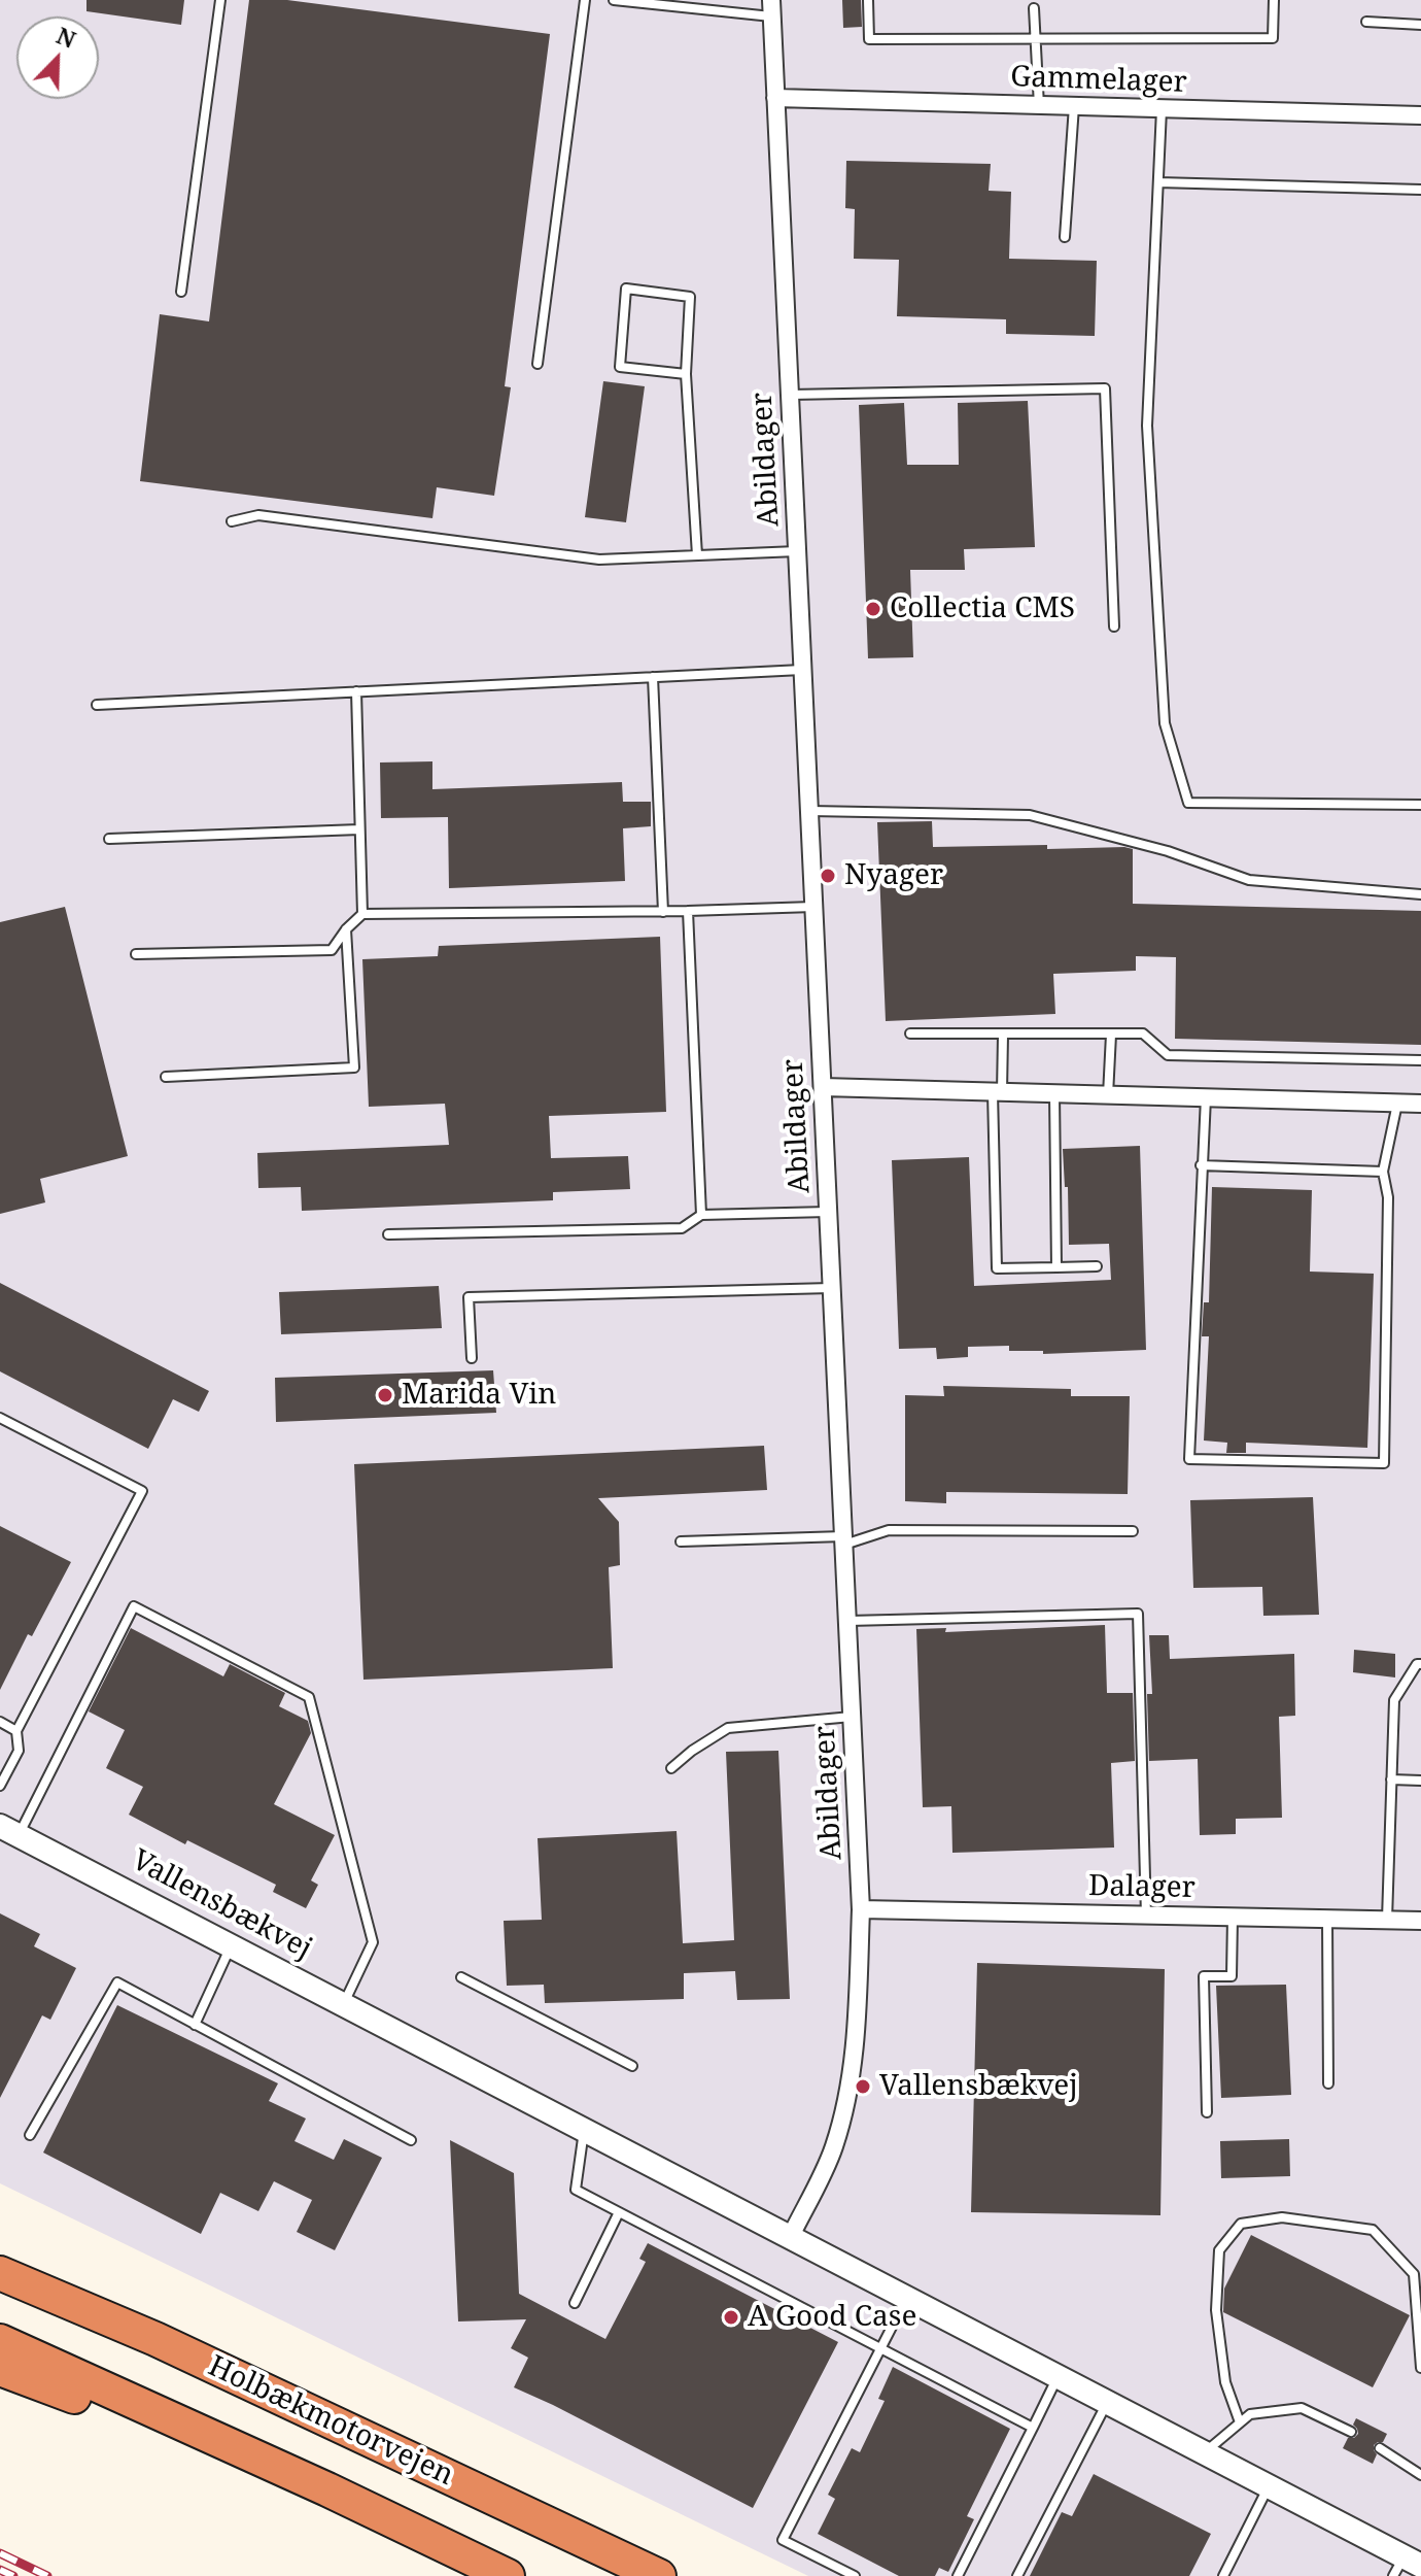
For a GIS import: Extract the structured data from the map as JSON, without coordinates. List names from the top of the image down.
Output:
{
  "streets": {
    "highway": ["Holbækmotorvejen"],
    "street": [
      "Gammelager",
      "Abildager",
      "Dalager",
      "Vallensbækvej"
    ]
  },
  "crossings": [
    ["Gammelager", "Abildager"],
    ["Abildager", "Dalager"],
    ["Abildager", "Vallensbækvej"]
  ],
  "places": [
    "Collectia CMS",
    "Nyager",
    "Marida Vin",
    "Vallensbækvej",
    "A Good Case"
  ],
  "north": "top right"
}
